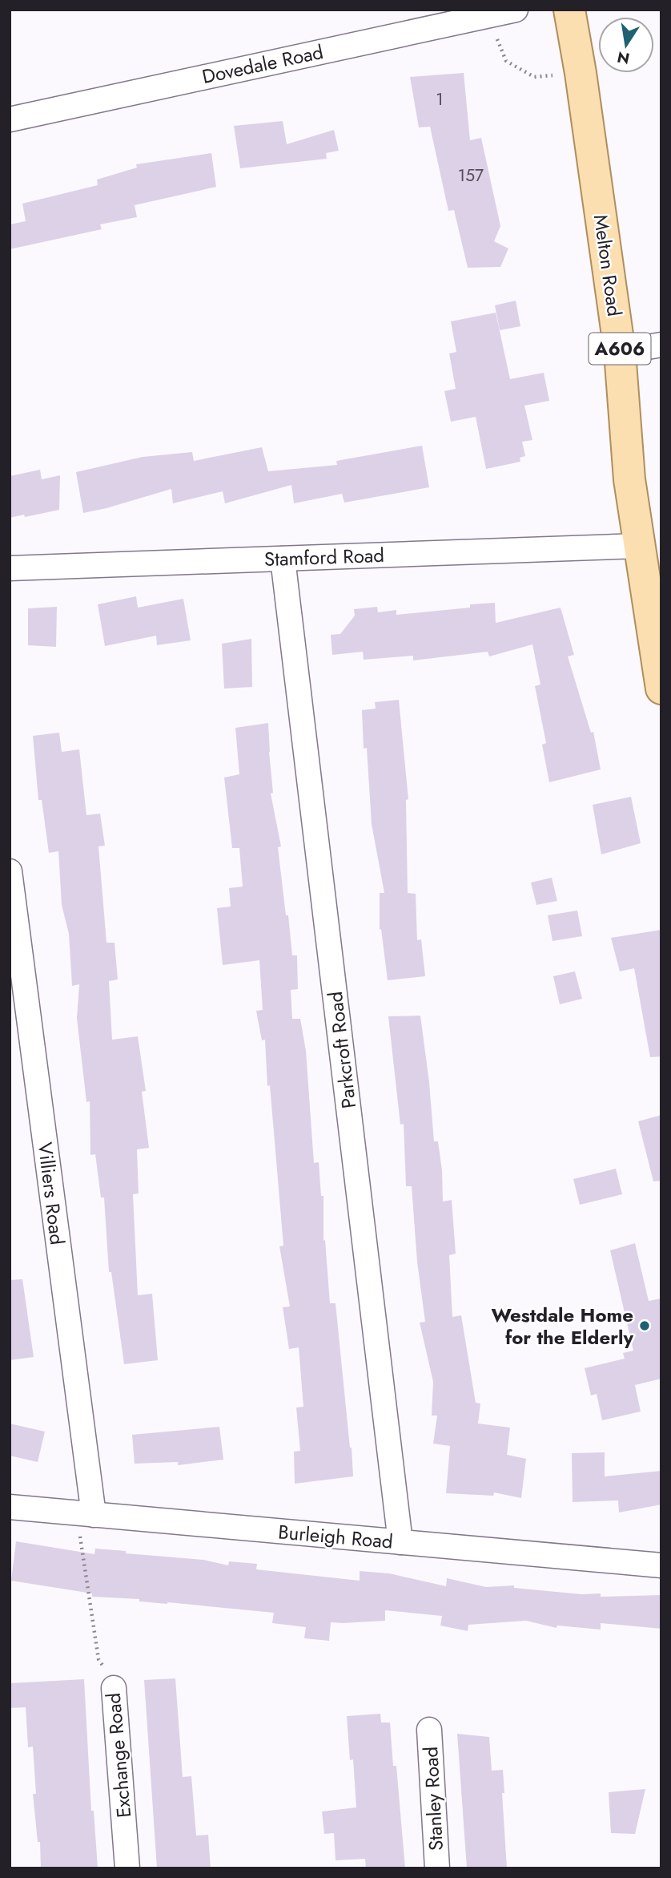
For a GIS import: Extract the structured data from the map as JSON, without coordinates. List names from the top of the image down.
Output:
{
  "streets": {
    "main road": ["Melton Road", "A606"],
    "street": [
      "Dovedale Road",
      "Stamford Road",
      "Parkcroft Road",
      "Villiers Road",
      "Burleigh Road",
      "Exchange Road",
      "Stanley Road"
    ]
  },
  "crossings": [
    ["Melton Road", "Stamford Road"],
    ["Stamford Road", "Parkcroft Road"],
    ["Parkcroft Road", "Burleigh Road"],
    ["Villiers Road", "Burleigh Road"],
    ["Villiers Road", "Exchange Road"],
    ["Burleigh Road", "Exchange Road"]
  ],
  "places": ["Westdale Home for the Elderly"],
  "house_numbers": ["1", "157"],
  "north": "bottom"
}
